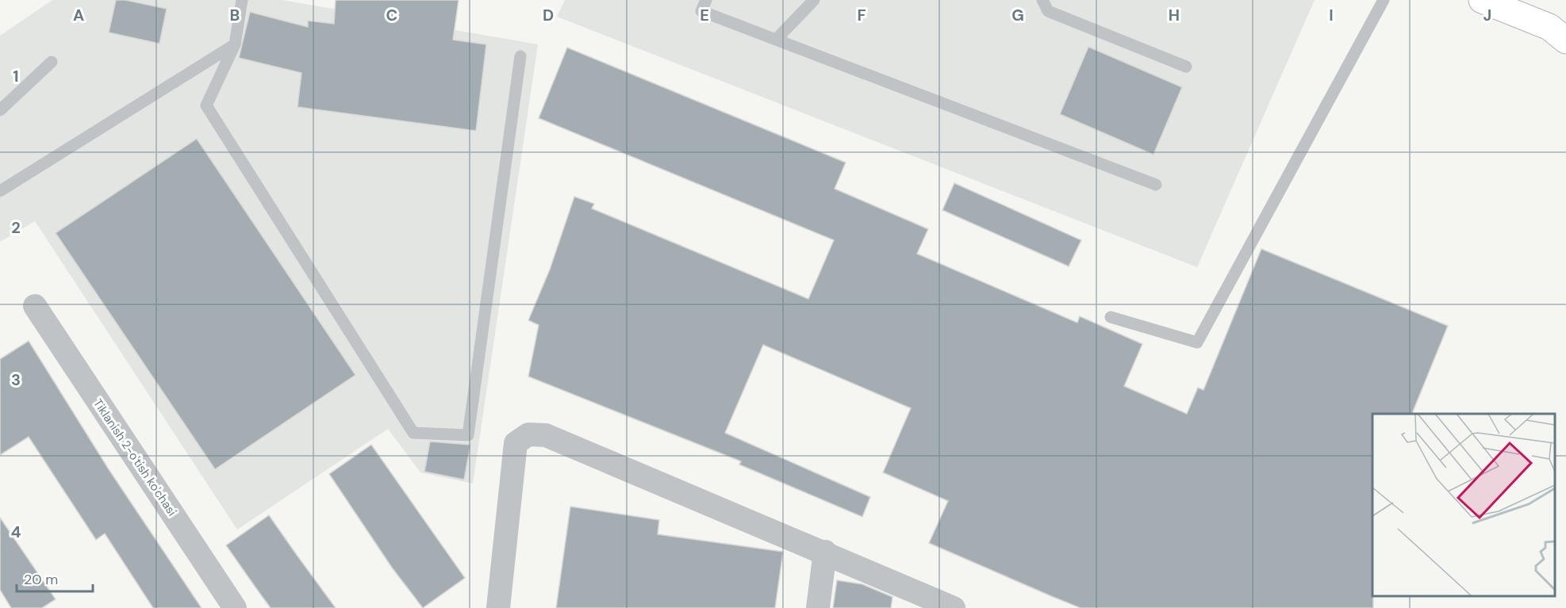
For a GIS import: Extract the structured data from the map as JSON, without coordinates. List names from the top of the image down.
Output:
{
  "streets": {
    "street": ["Tiklanish 2-o'tish ko'chasi"]
  },
  "scale_bar": "20 m",
  "grid": {
    "columns": [
      "A",
      "B",
      "C",
      "D",
      "E",
      "F",
      "G",
      "H",
      "I",
      "J"
    ],
    "rows": [
      "1",
      "2",
      "3",
      "4"
    ]
  }
}
